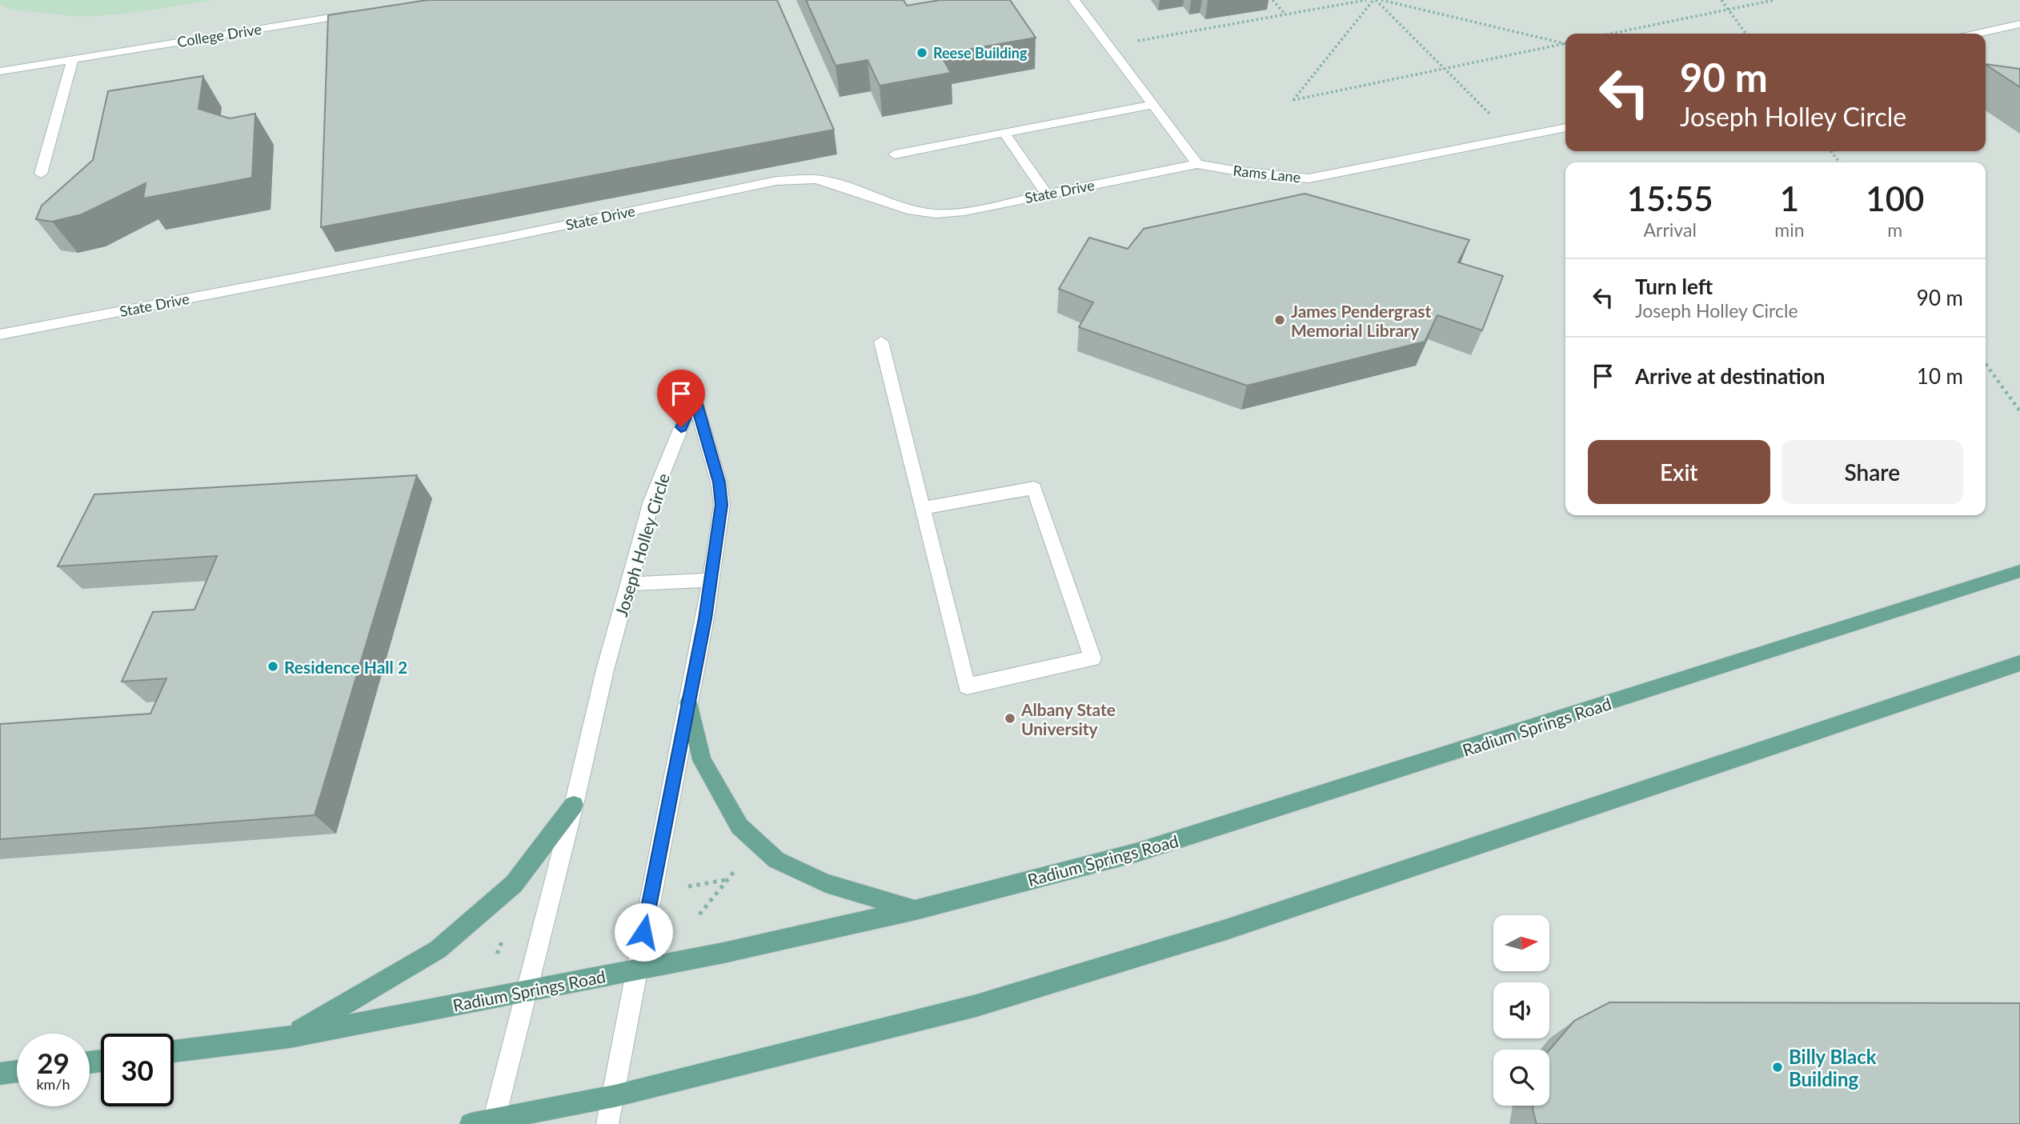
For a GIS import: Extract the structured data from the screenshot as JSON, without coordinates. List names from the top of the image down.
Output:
{
  "streets": {
    "main road": ["Radium Springs Road"],
    "street": [
      "College Drive",
      "Rams Lane",
      "State Drive",
      "Joseph Holley Circle"
    ]
  },
  "crossings": [
    ["Rams Lane", "State Drive"],
    ["Joseph Holley Circle", "Radium Springs Road"]
  ],
  "places": [
    "Reese Building",
    "James Pendergrast Memorial Library",
    "Residence Hall 2",
    "Albany State University",
    "Billy Black Building"
  ],
  "north": "right",
  "page": {
    "turn": ["90 m", "Joseph Holley Circle"],
    "eta": [
      "15:55",
      "Arrival",
      "1",
      "min",
      "100",
      "m"
    ],
    "list": [
      {
        "name": "Turn left",
        "note": "Joseph Holley Circle",
        "value": "90 m"
      },
      {
        "name": "Arrive at destination",
        "value": "10 m"
      }
    ],
    "buttons": ["Exit", "Share"],
    "speed": "29 km/h",
    "limit": "30"
  }
}
